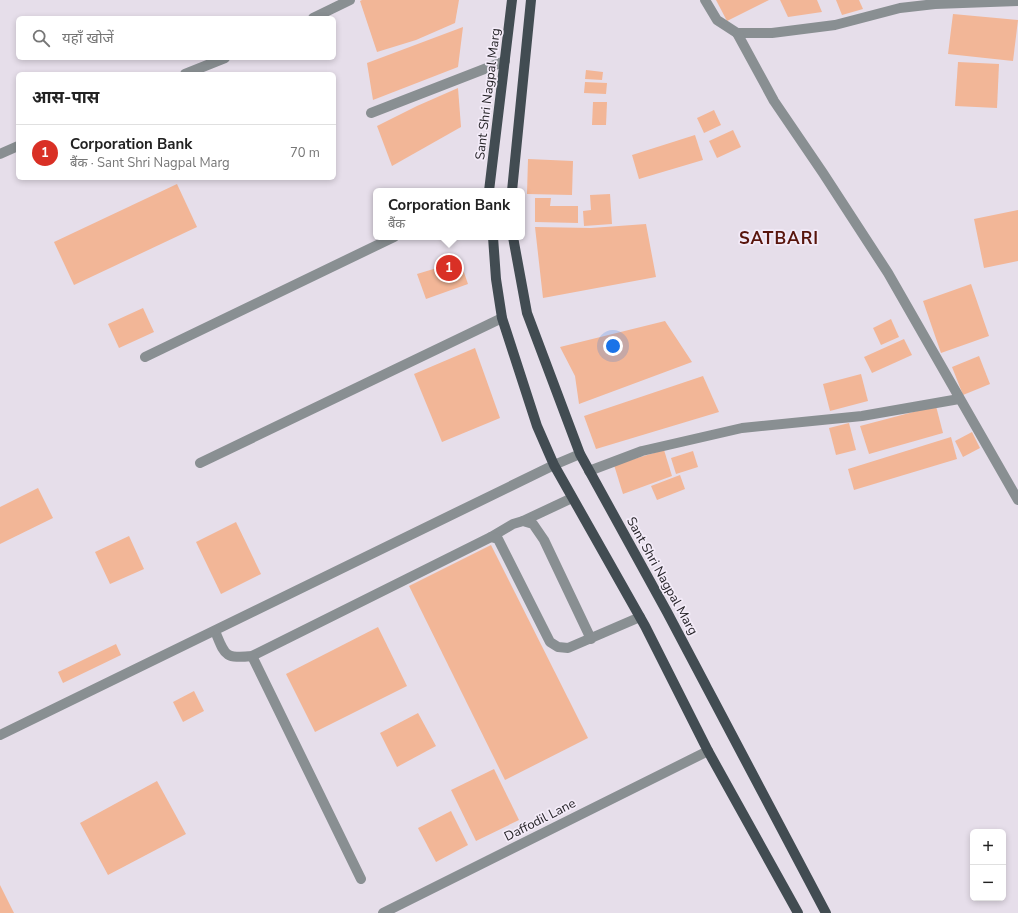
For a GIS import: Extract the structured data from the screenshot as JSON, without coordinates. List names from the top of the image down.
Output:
{
  "streets": {
    "main road": ["Sant Shri Nagpal Marg"],
    "street": ["Daffodil Lane"]
  },
  "districts": ["SATBARI"],
  "page": {
    "search": "यहाँ खोजें",
    "heading": "आस-पास",
    "list": [
      {
        "mark": "1",
        "name": "Corporation Bank",
        "note": "बैंक · Sant Shri Nagpal Marg",
        "value": "70 m"
      }
    ],
    "popup": ["Corporation Bank", "बैंक"],
    "pins": "1",
    "map_buttons": ["+", "−"]
  }
}
